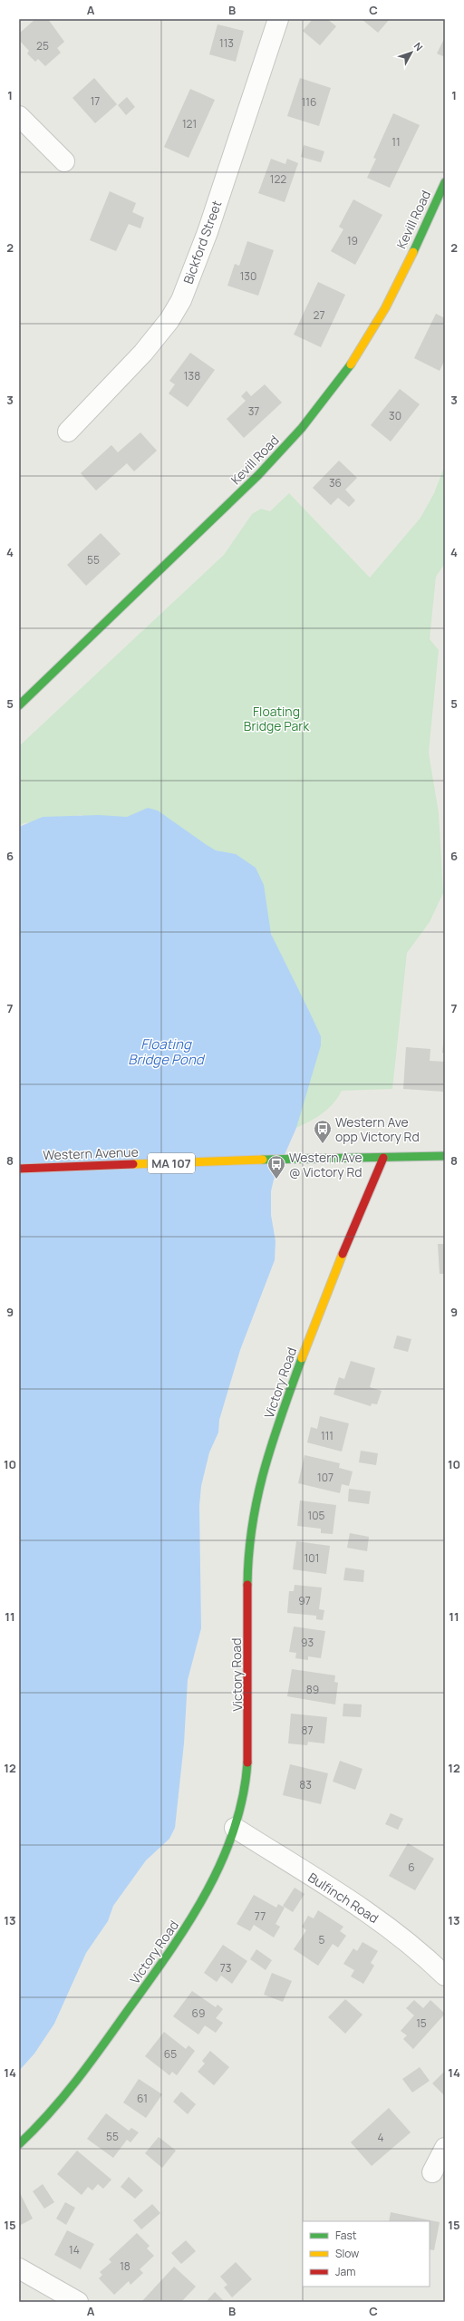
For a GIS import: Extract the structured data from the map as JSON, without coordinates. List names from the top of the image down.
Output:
{
  "streets": {
    "street": [
      "Kevill Road",
      "Bickford Street",
      "Western Avenue",
      "MA 107",
      "Victory Road",
      "Bulfinch Road"
    ]
  },
  "crossings": [
    ["Western Avenue", "Victory Road"],
    ["Victory Road", "Bulfinch Road"]
  ],
  "water": ["Floating Bridge Pond"],
  "parks": ["Floating Bridge Park"],
  "places": {
    "bus stop": ["Western Ave opp Victory Rd", "Western Ave @ Victory Rd"]
  },
  "house_numbers": [
    "113",
    "25",
    "17",
    "116",
    "121",
    "11",
    "122",
    "19",
    "130",
    "27",
    "138",
    "37",
    "30",
    "36",
    "55",
    "111",
    "107",
    "105",
    "101",
    "97",
    "93",
    "89",
    "87",
    "83",
    "6",
    "77",
    "5",
    "73",
    "69",
    "15",
    "65",
    "61",
    "55",
    "4",
    "14",
    "18"
  ],
  "legend": ["Fast", "Slow", "Jam"],
  "north": "top right",
  "grid": {
    "columns": ["A", "B", "C"],
    "rows": [
      "1",
      "2",
      "3",
      "4",
      "5",
      "6",
      "7",
      "8",
      "9",
      "10",
      "11",
      "12",
      "13",
      "14",
      "15"
    ]
  }
}
